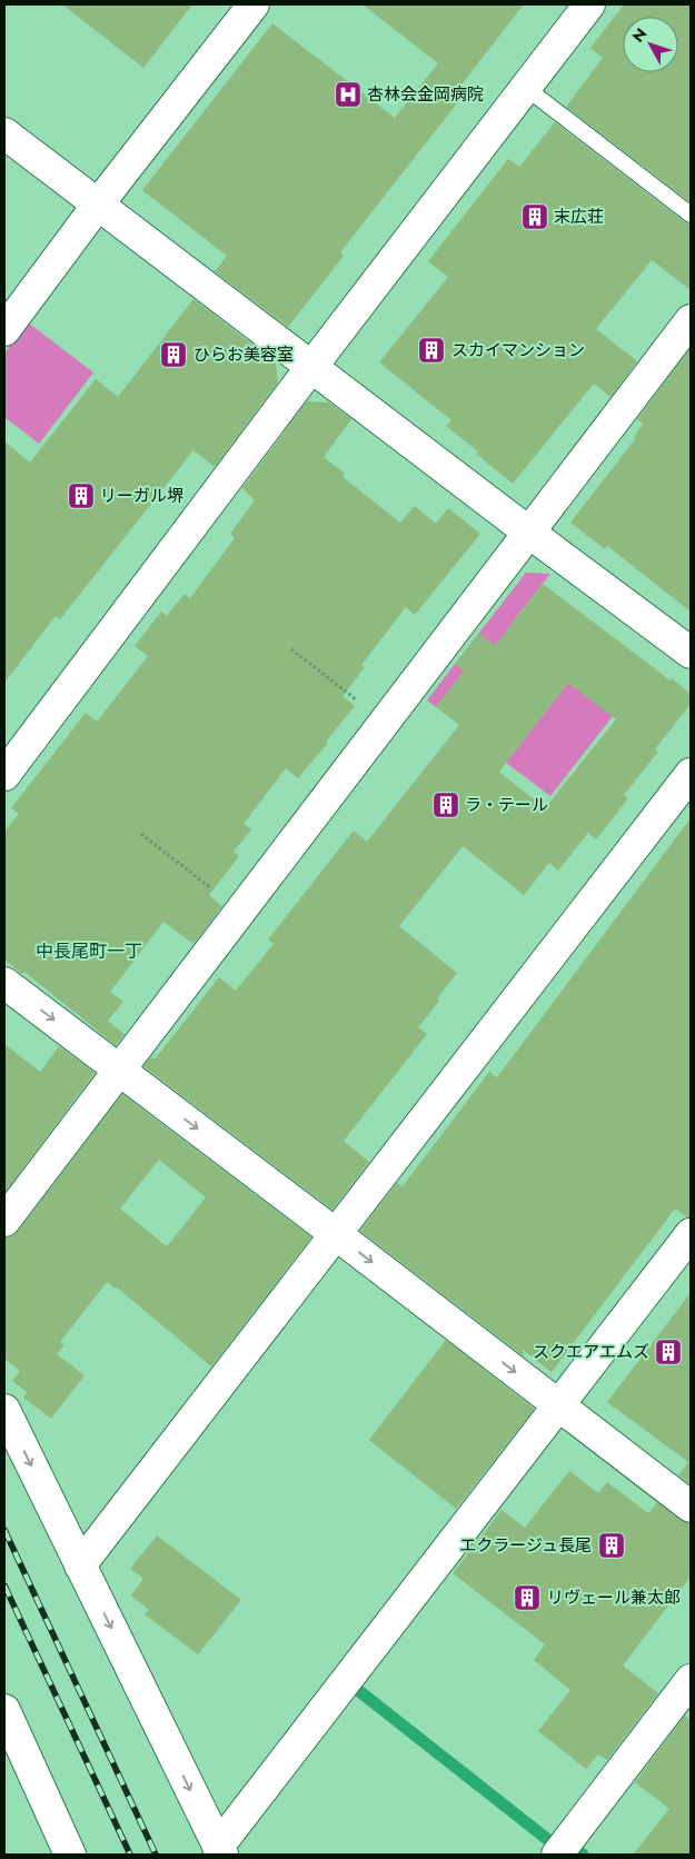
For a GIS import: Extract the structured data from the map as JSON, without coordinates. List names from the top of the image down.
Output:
{
  "districts": ["中長尾町一丁"],
  "places": {
    "hospital": ["杏林会金岡病院"],
    "building": [
      "末広荘",
      "スカイマンション",
      "ひらお美容室",
      "リーガル堺",
      "ラ・テール",
      "スクエアエムズ",
      "エクラージュ長尾",
      "リヴェール兼太郎"
    ]
  },
  "north": "top left"
}
